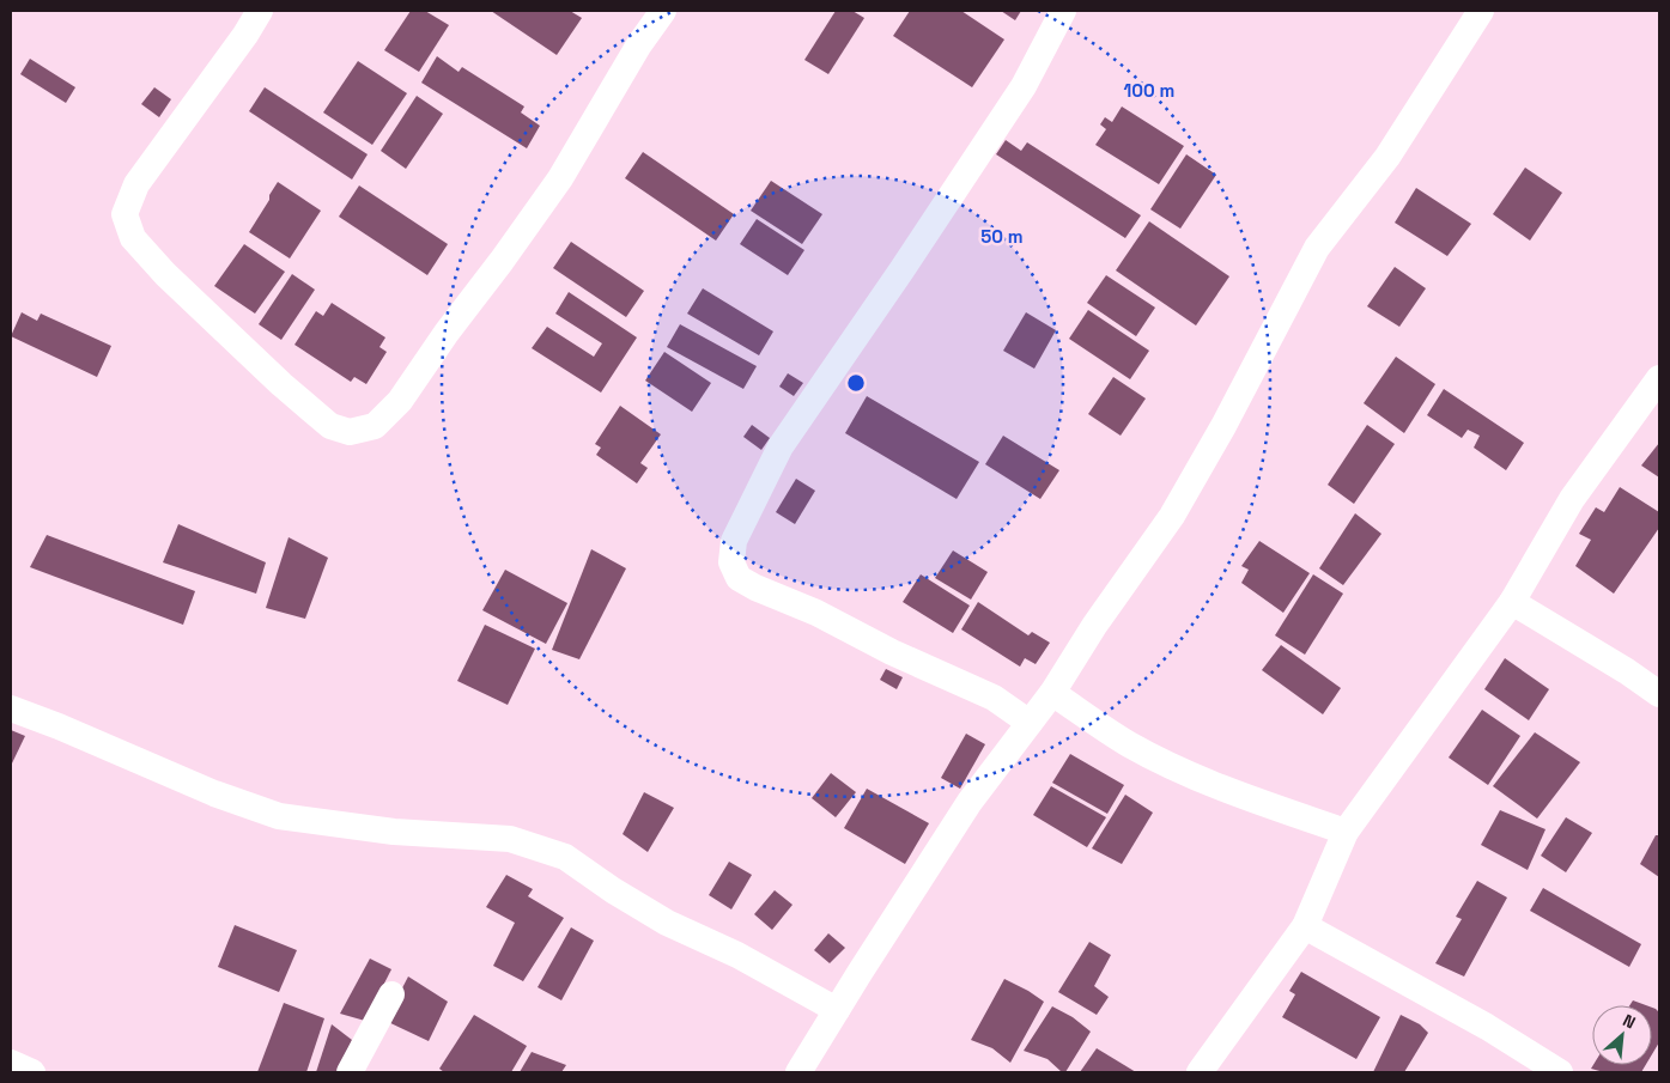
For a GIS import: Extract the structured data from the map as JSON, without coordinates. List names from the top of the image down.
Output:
{
  "north": "top right",
  "rings": ["100 m", "50 m"]
}
